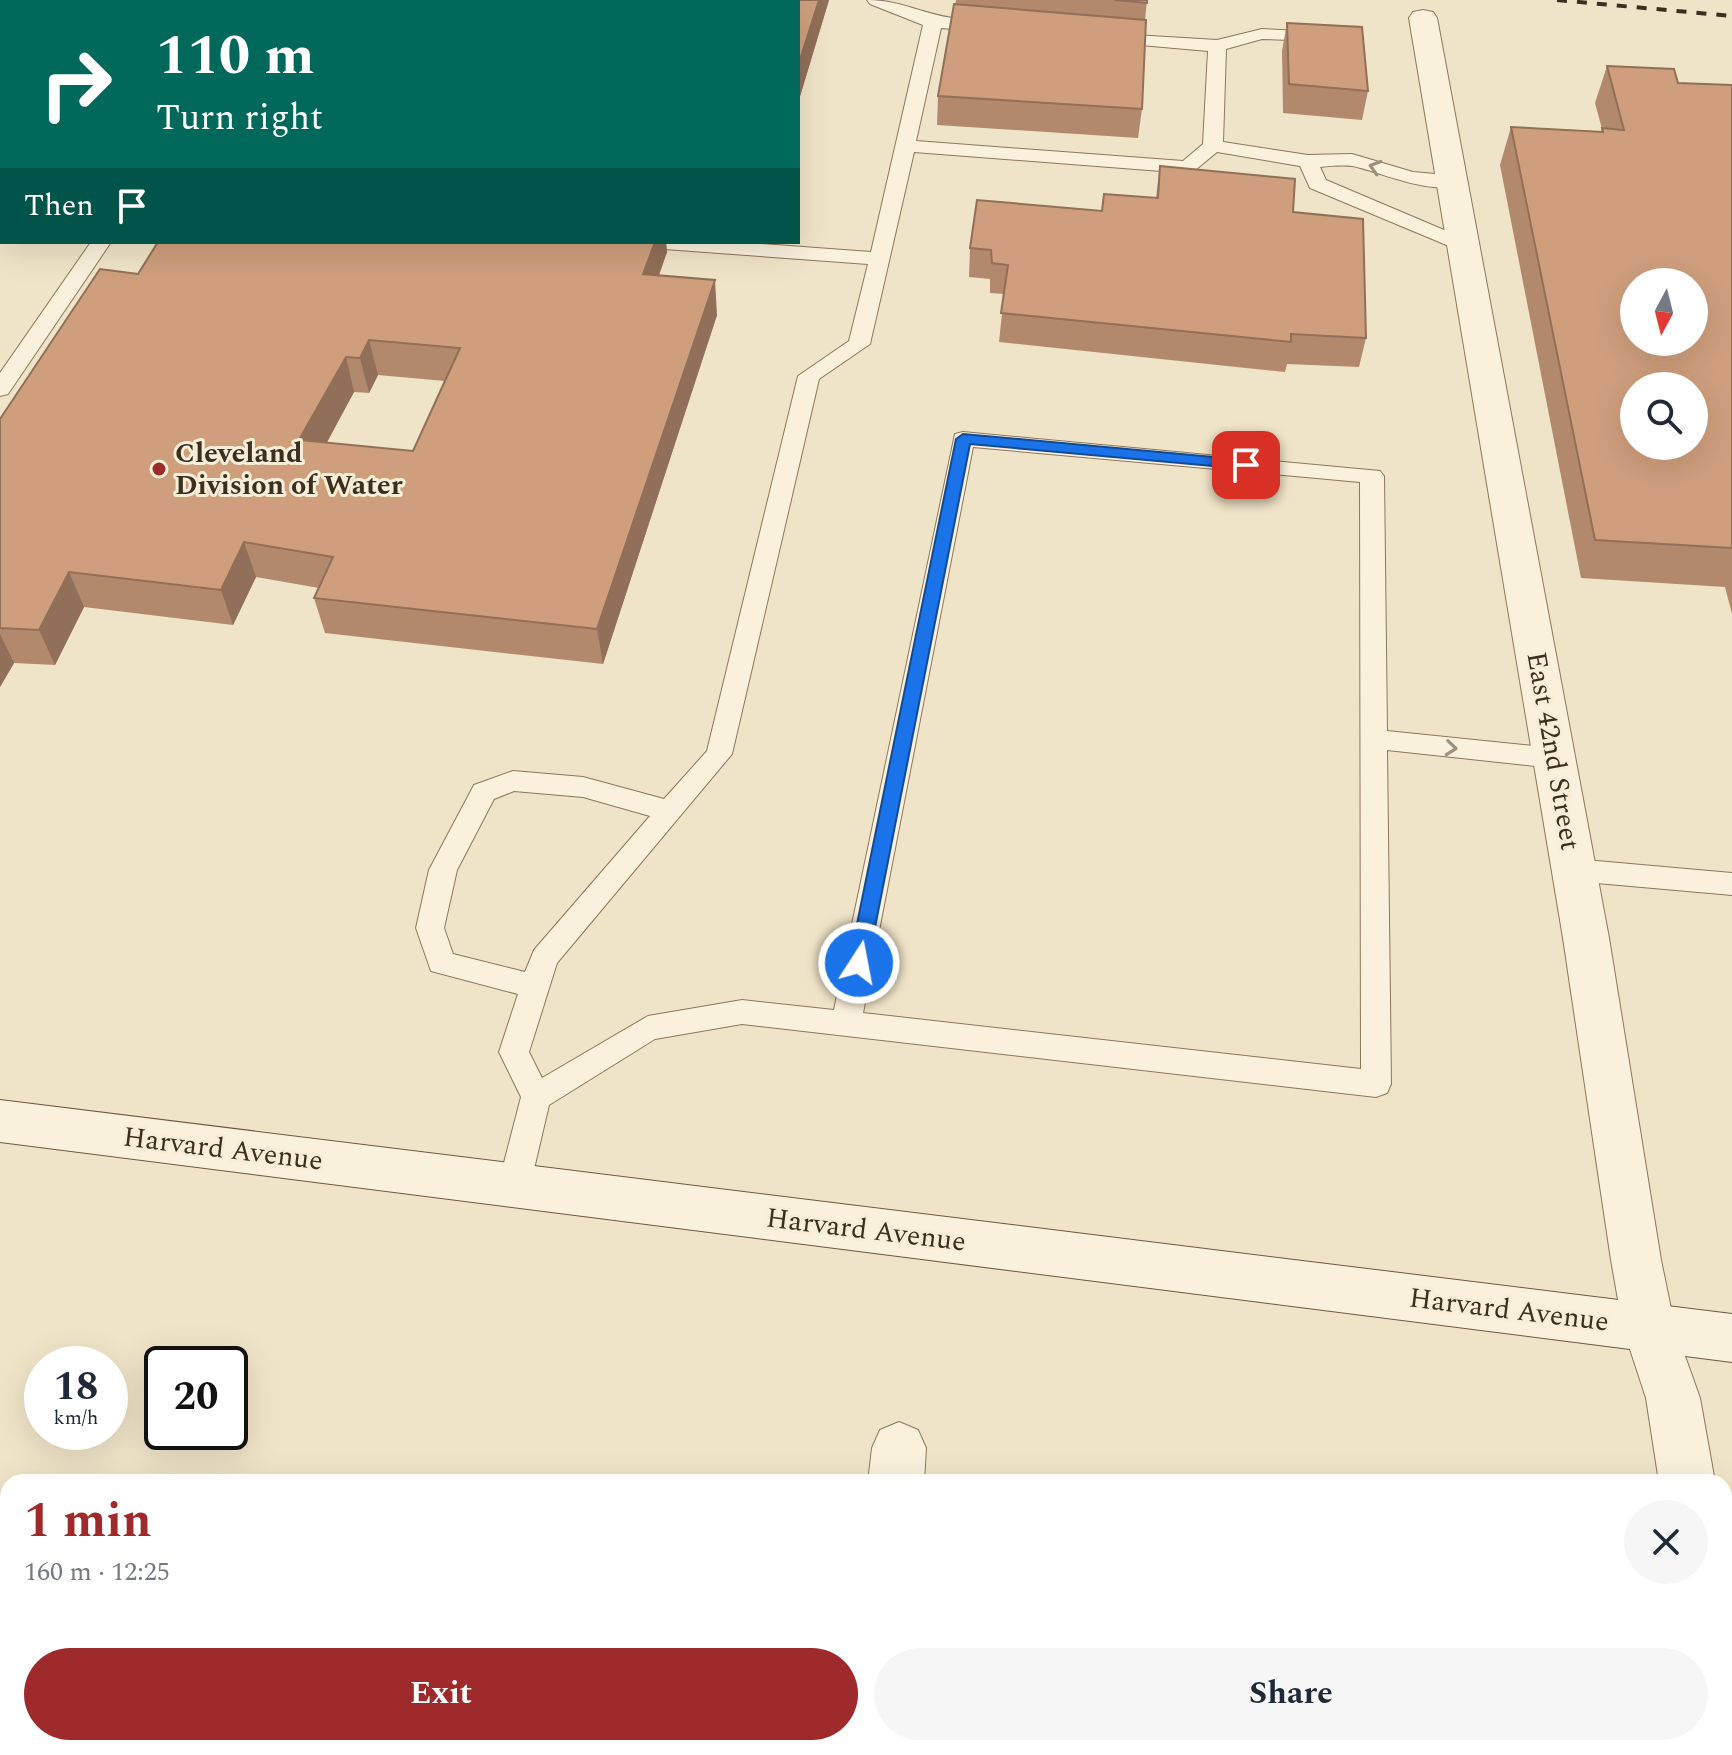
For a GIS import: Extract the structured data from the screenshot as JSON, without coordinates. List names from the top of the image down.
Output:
{
  "streets": {
    "street": ["East 42nd Street", "Harvard Avenue"]
  },
  "crossings": [
    ["East 42nd Street", "Harvard Avenue"]
  ],
  "places": ["Cleveland Division of Water"],
  "north": "bottom",
  "page": {
    "turn": ["110 m", "Turn right"],
    "then": "Then",
    "speed": "18 km/h",
    "limit": "20",
    "heading": ["1 min", "160 m · 12:25"],
    "buttons": ["Exit", "Share"]
  }
}
